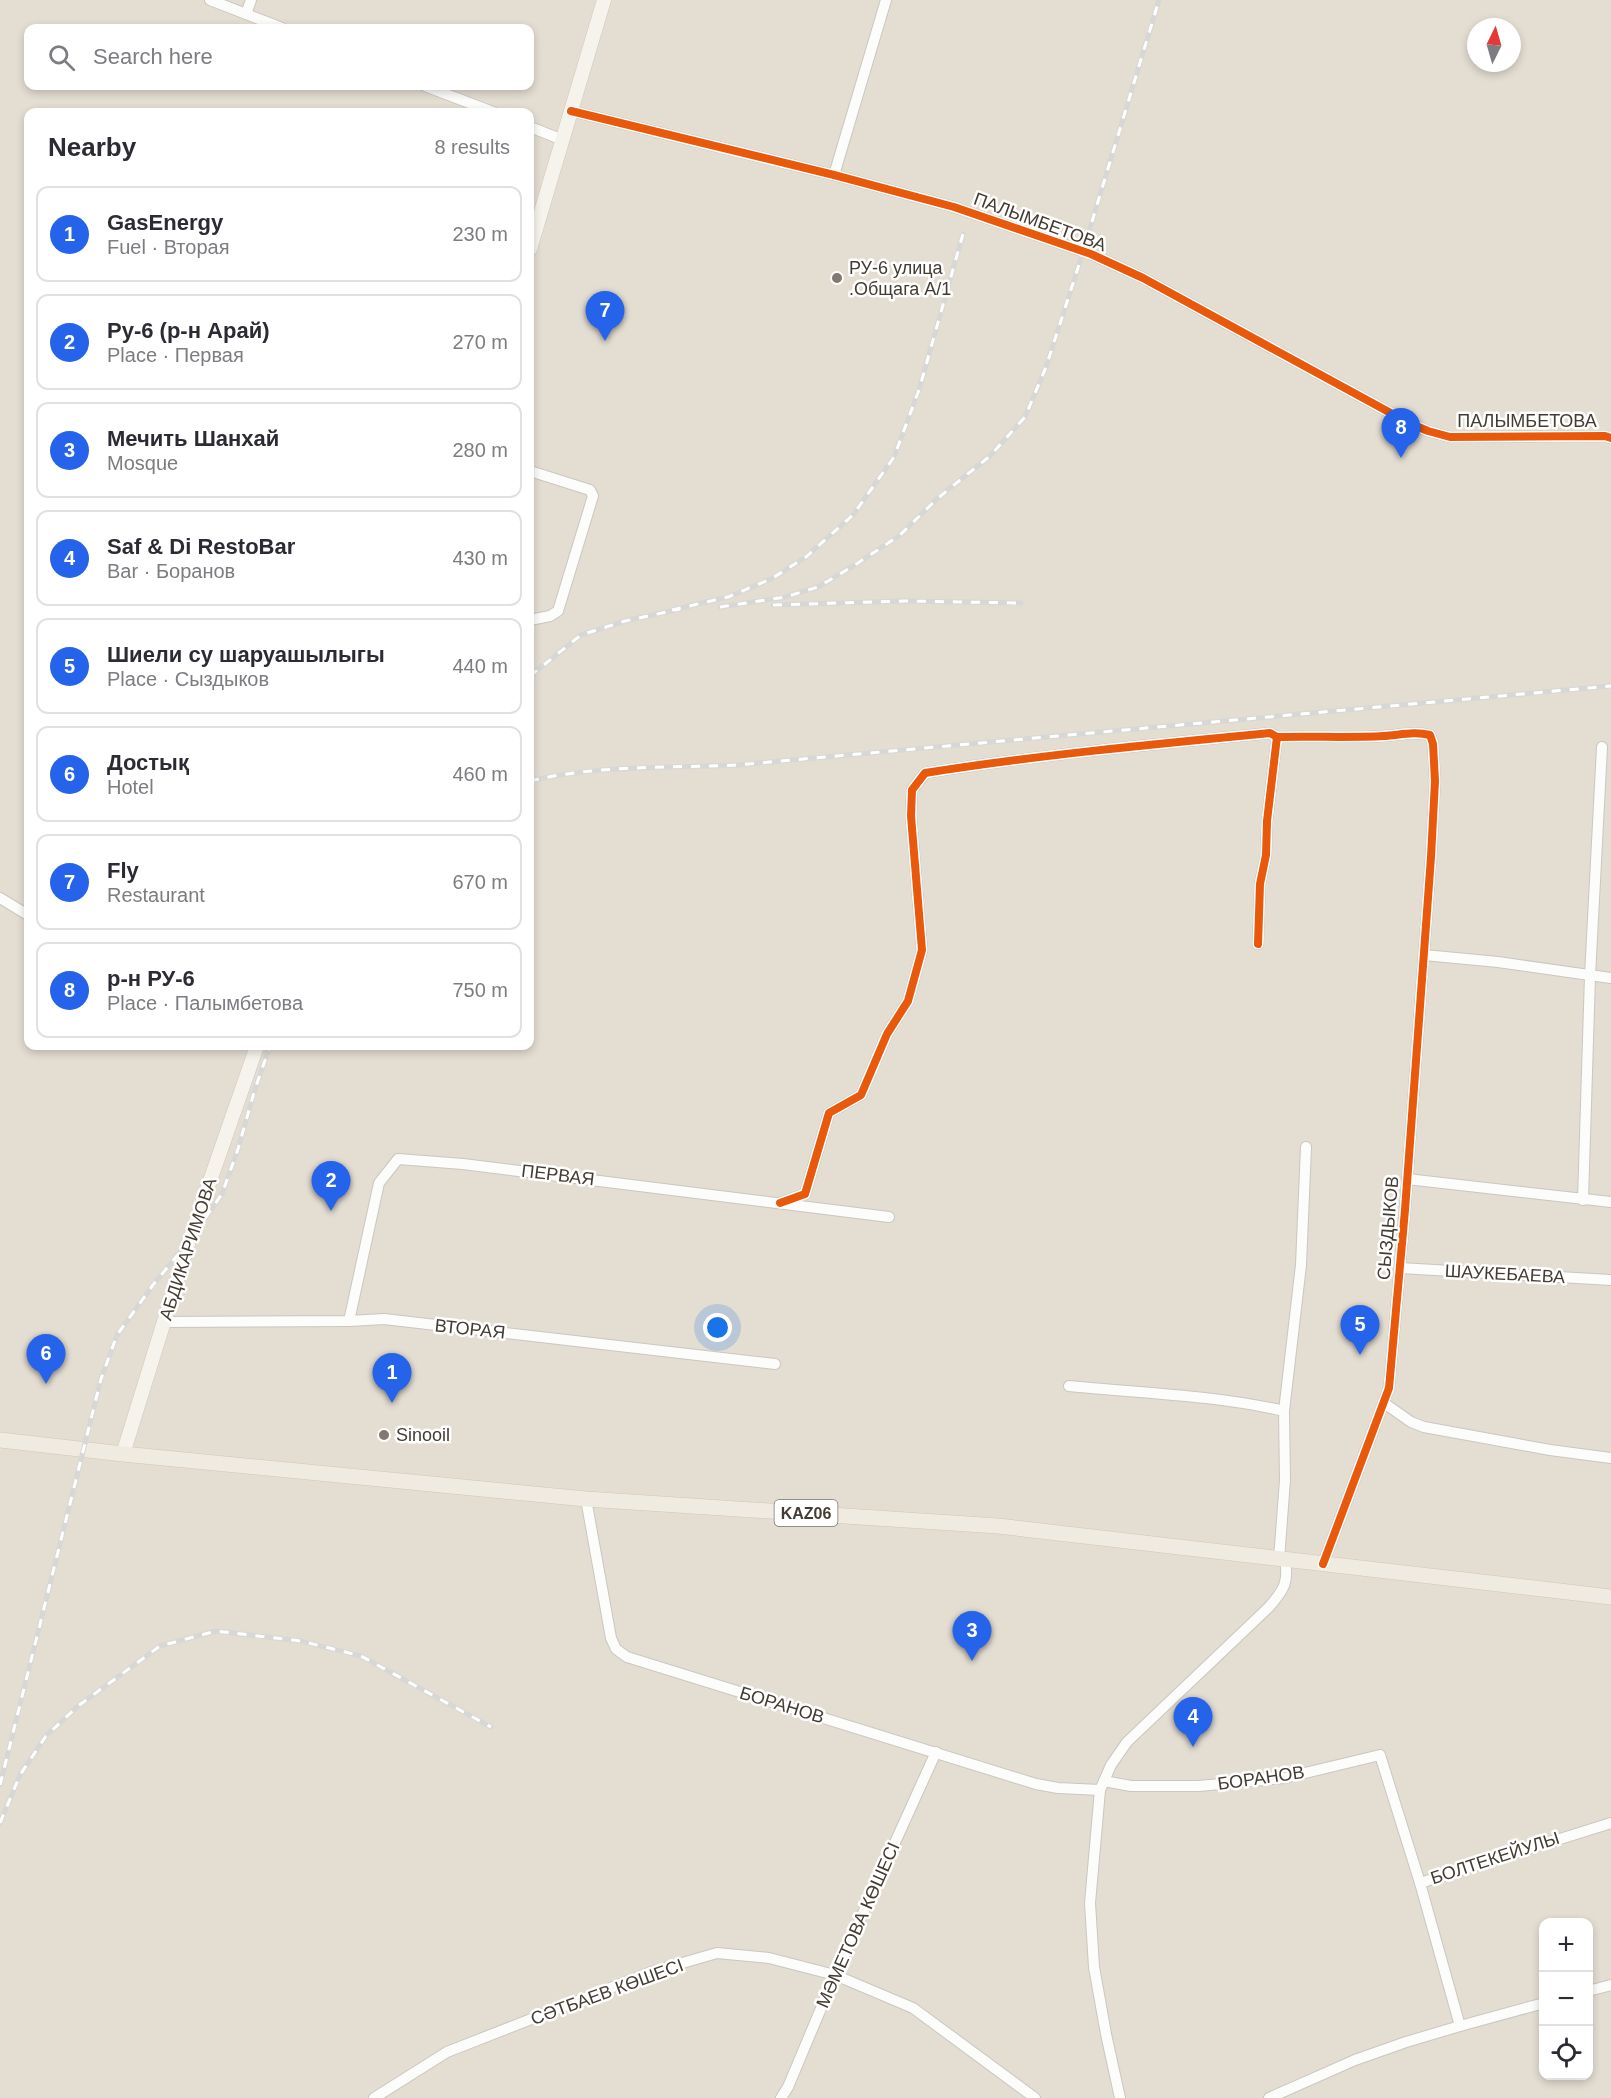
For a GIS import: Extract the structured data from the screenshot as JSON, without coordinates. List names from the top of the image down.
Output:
{
  "streets": {
    "main road": ["АБДИКАРИМОВА", "KАZ06"],
    "street": [
      "ПАЛЫМБЕТОВА",
      "ПЕРВАЯ",
      "СЫЗДЫКОВ",
      "ШАУКЕБАЕВА",
      "ВТОРАЯ",
      "БОРАНОВ",
      "БОЛТЕКЕЙУЛЫ",
      "МӘМЕТОВА КӨШЕСІ",
      "СӘТБАЕВ КӨШЕСІ"
    ]
  },
  "crossings": [
    ["ПЕРВАЯ", "ВТОРАЯ"],
    ["СЫЗДЫКОВ", "ШАУКЕБАЕВА"],
    ["СЫЗДЫКОВ", "KАZ06"],
    ["АБДИКАРИМОВА", "ВТОРАЯ"],
    ["АБДИКАРИМОВА", "KАZ06"],
    ["KАZ06", "БОРАНОВ"],
    ["БОРАНОВ", "БОЛТЕКЕЙУЛЫ"],
    ["БОРАНОВ", "МӘМЕТОВА КӨШЕСІ"],
    ["МӘМЕТОВА КӨШЕСІ", "СӘТБАЕВ КӨШЕСІ"]
  ],
  "places": ["РУ-6 улица .Общага А/1", "Sinooil"],
  "north": "top",
  "page": {
    "search": "Search here",
    "heading": ["Nearby", "8 results"],
    "list": [
      {
        "mark": "1",
        "name": "GasEnergy",
        "note": "Fuel · Вторая",
        "value": "230 m"
      },
      {
        "mark": "2",
        "name": "Ру-6 (р-н Арай)",
        "note": "Place · Первая",
        "value": "270 m"
      },
      {
        "mark": "3",
        "name": "Мечить Шанхай",
        "note": "Mosque",
        "value": "280 m"
      },
      {
        "mark": "4",
        "name": "Saf & Di RestoBar",
        "note": "Bar · Боранов",
        "value": "430 m"
      },
      {
        "mark": "5",
        "name": "Шиели су шаруашылыгы",
        "note": "Place · Сыздыков",
        "value": "440 m"
      },
      {
        "mark": "6",
        "name": "Достық",
        "note": "Hotel",
        "value": "460 m"
      },
      {
        "mark": "7",
        "name": "Fly",
        "note": "Restaurant",
        "value": "670 m"
      },
      {
        "mark": "8",
        "name": "р-н РУ-6",
        "note": "Place · Палымбетова",
        "value": "750 m"
      }
    ],
    "pins": [
      "7",
      "8",
      "2",
      "5",
      "6",
      "1",
      "3",
      "4"
    ],
    "map_buttons": ["+", "−"]
  }
}
